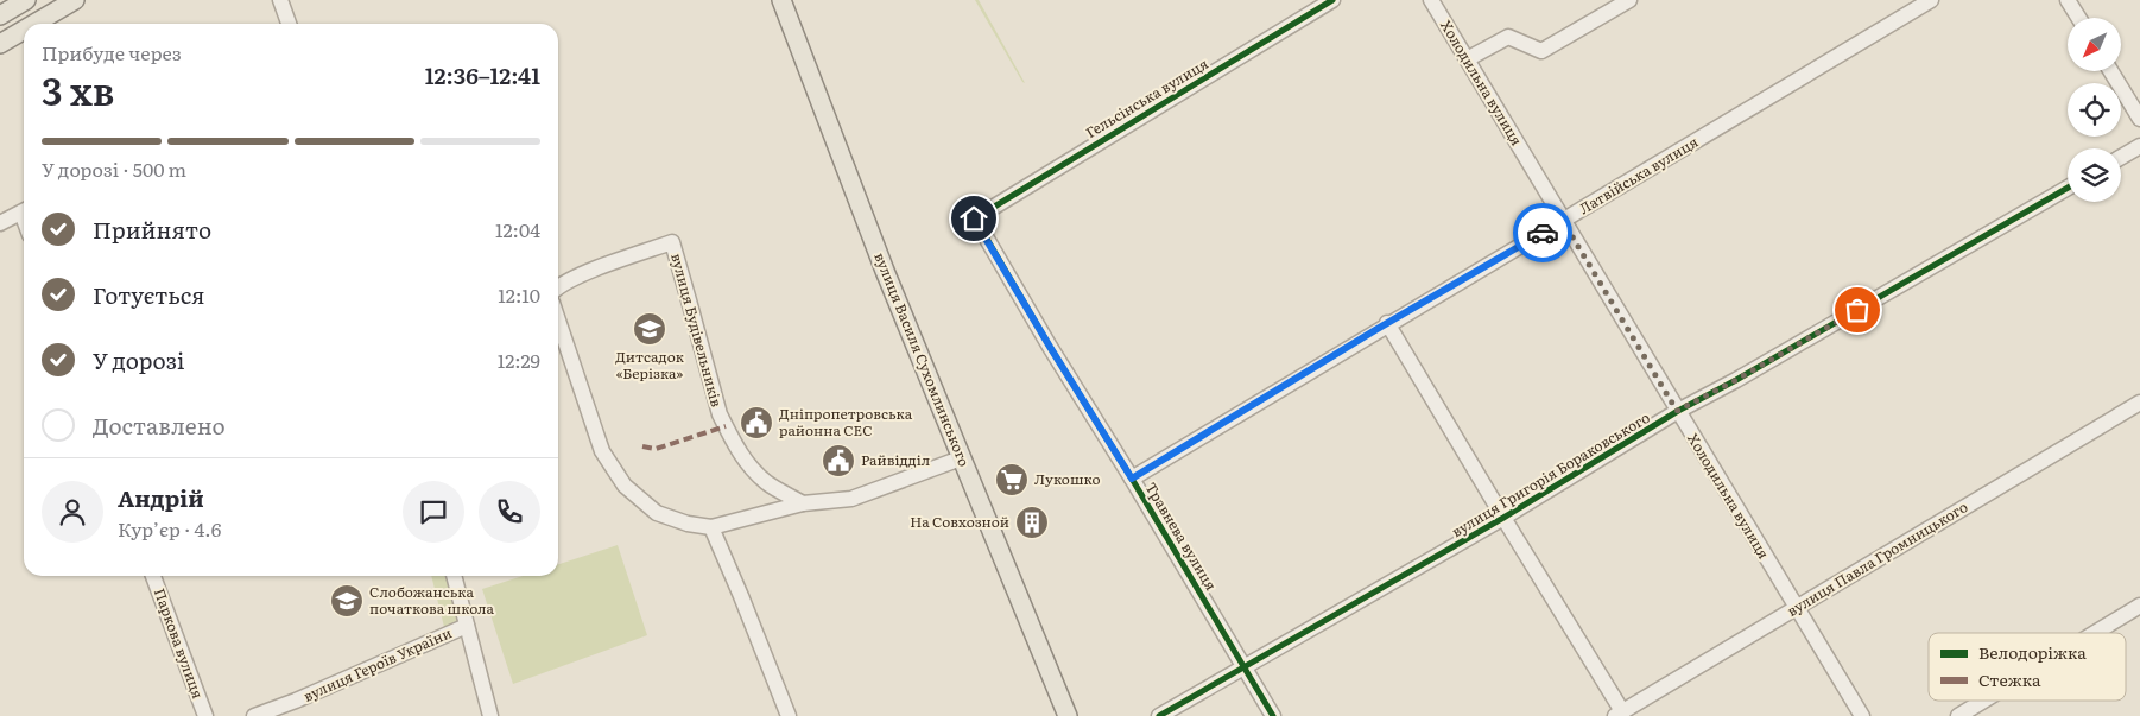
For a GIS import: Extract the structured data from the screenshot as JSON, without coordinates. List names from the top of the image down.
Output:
{
  "streets": {
    "main road": ["вулиця Василя Сухомлинського"],
    "street": [
      "Холодильна вулиця",
      "Гельсінська вулиця",
      "Латвійська вулиця",
      "вулиця Будівельників",
      "вулиця Григорія Бораковського",
      "Травнева вулиця",
      "вулиця Павла Громницького",
      "Паркова вулиця",
      "вулиця Героїв України"
    ]
  },
  "crossings": [
    ["Холодильна вулиця", "Латвійська вулиця"],
    ["Холодильна вулиця", "вулиця Григорія Бораковського"],
    ["Холодильна вулиця", "вулиця Павла Громницького"],
    ["Гельсінська вулиця", "Травнева вулиця"],
    ["Латвійська вулиця", "Травнева вулиця"],
    ["вулиця Григорія Бораковського", "Травнева вулиця"]
  ],
  "places": {
    "school or university": ["Дитсадок «Берізка»", "Cлобожанська початкова школа"],
    "public building": ["Дніпропетровська районна СЕС", "Райвідділ"],
    "supermarket": ["Лукошко"],
    "building": ["На Совхозной"]
  },
  "legend": ["Велодоріжка", "Стежка"],
  "north": "bottom left",
  "page": {
    "heading": ["3 хв", "Прибуде через", "12:36–12:41"],
    "panel": ["Андрій", "Кур’єр · 4.6"],
    "bar": "У дорозі · 500 m",
    "list": [
      ["Прийнято", "12:04"],
      ["Готується", "12:10"],
      ["У дорозі", "12:29"],
      "Доставлено"
    ]
  }
}
